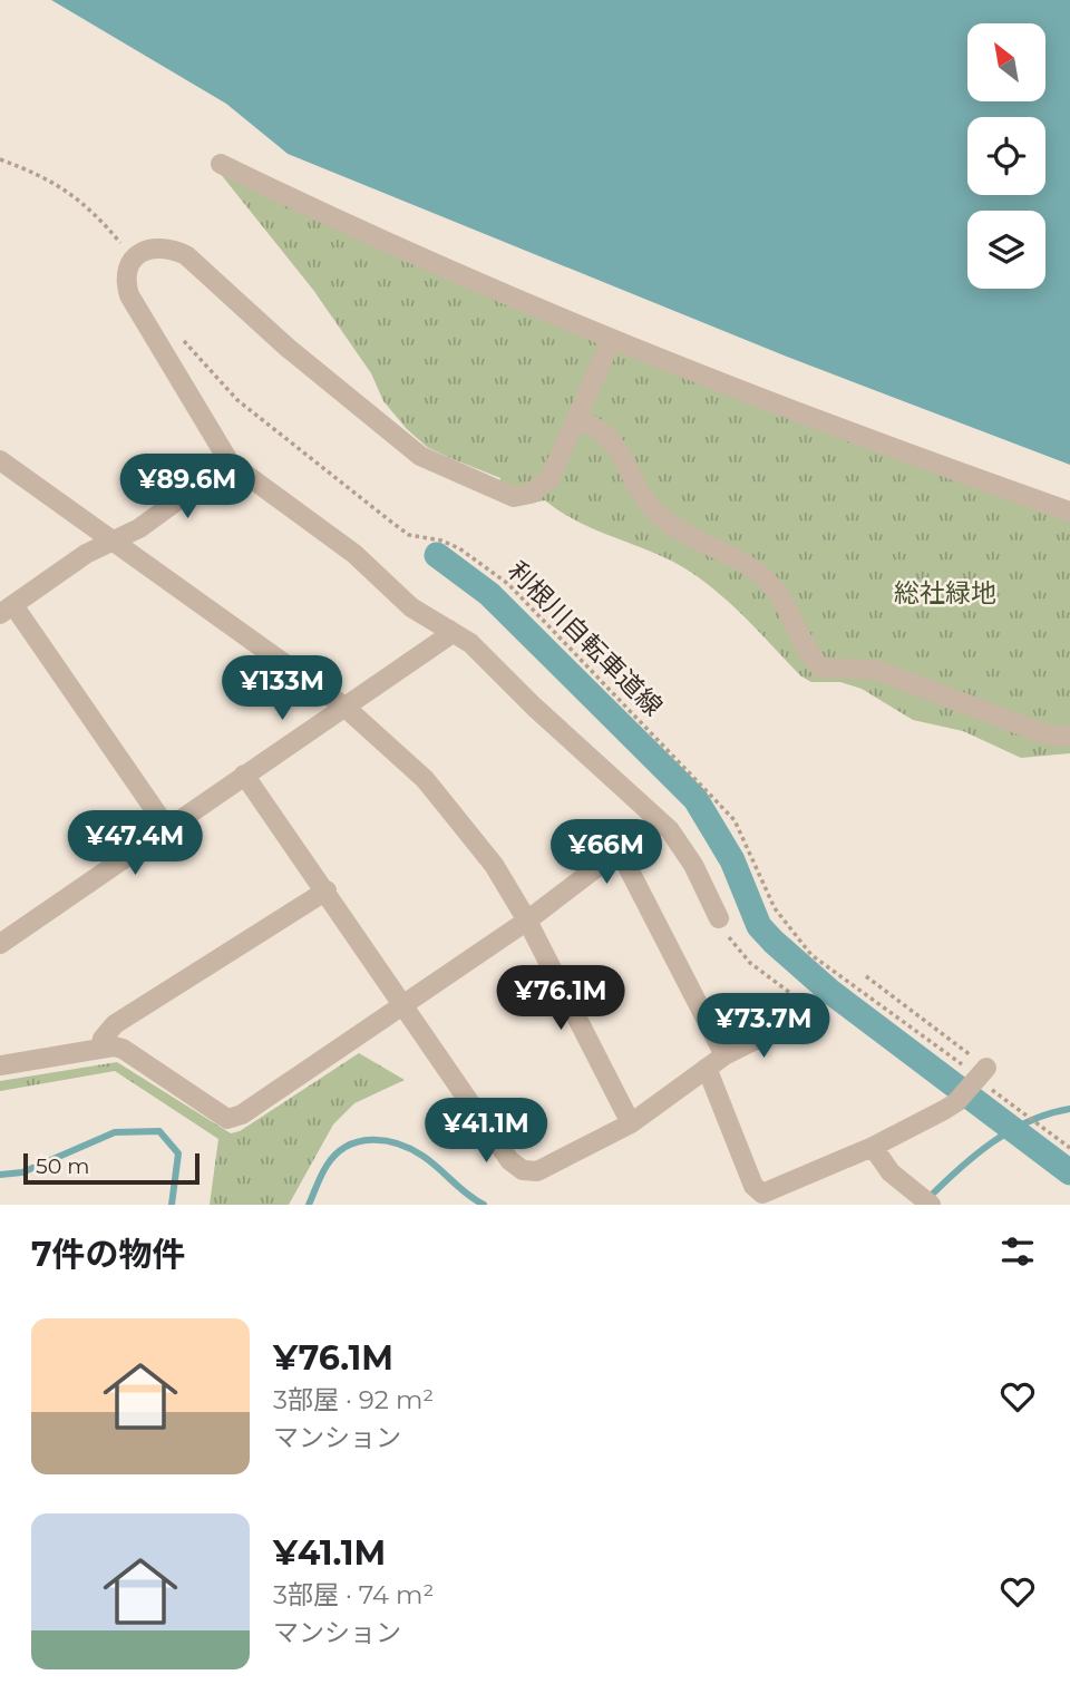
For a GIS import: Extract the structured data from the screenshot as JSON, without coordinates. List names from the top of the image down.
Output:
{
  "streets": {
    "path": ["利根川自転車道線"]
  },
  "parks": ["総社緑地"],
  "scale_bar": "50 m",
  "north": "top left",
  "page": {
    "price": [
      "¥89.6M",
      "¥133M",
      "¥47.4M",
      "¥66M",
      "¥76.1M",
      "¥73.7M",
      "¥41.1M"
    ],
    "scale": "50 m",
    "heading": "7件の物件",
    "list": [
      {
        "name": "¥76.1M",
        "note": "3部屋 · 92 m² · マンション"
      },
      {
        "name": "¥41.1M",
        "note": "3部屋 · 74 m² · マンション"
      }
    ]
  }
}
